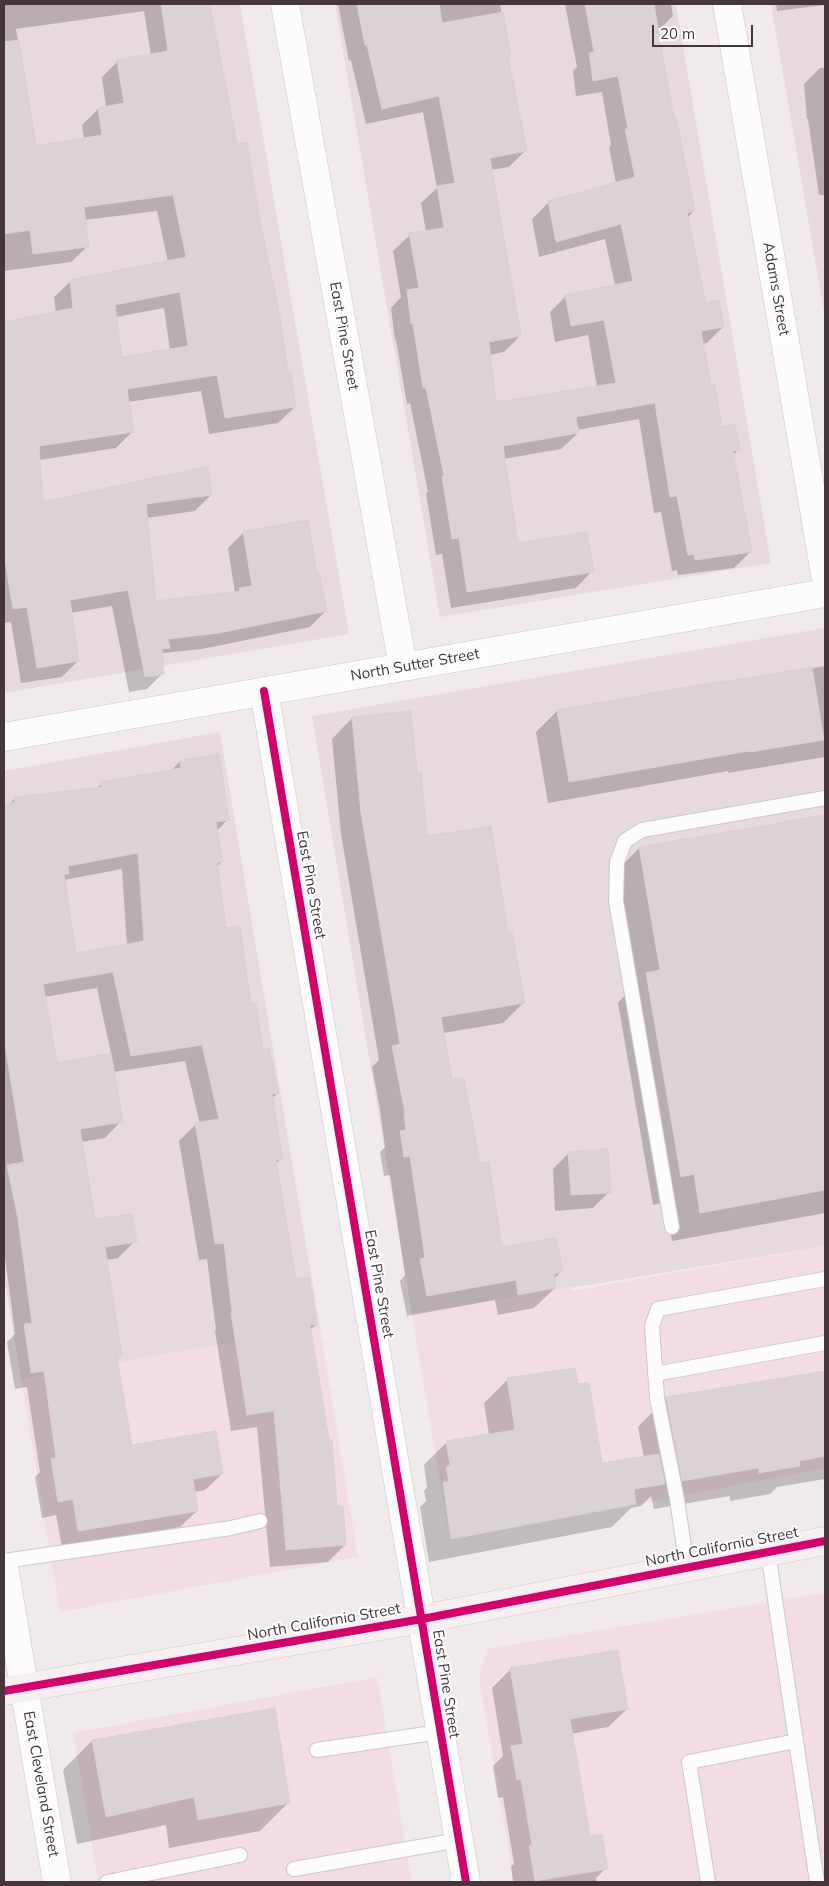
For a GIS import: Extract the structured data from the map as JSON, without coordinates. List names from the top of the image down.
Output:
{
  "streets": {
    "street": [
      "Adams Street",
      "East Pine Street",
      "North Sutter Street",
      "North California Street",
      "East Cleveland Street"
    ]
  },
  "crossings": [
    ["East Pine Street", "North Sutter Street"],
    ["East Pine Street", "North California Street"],
    ["North California Street", "East Cleveland Street"]
  ],
  "scale_bar": "20 m"
}
